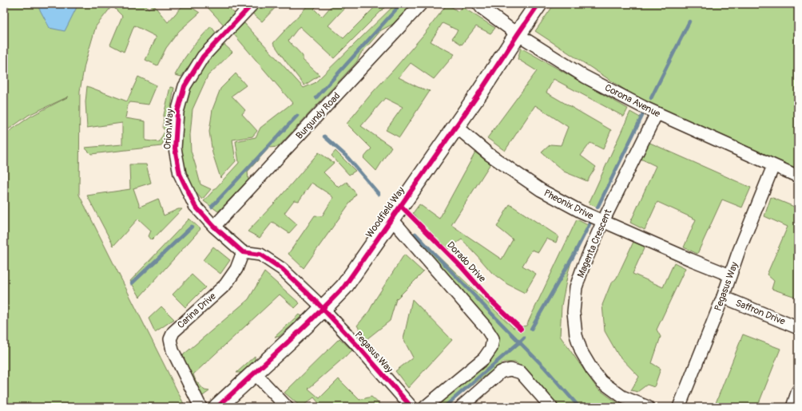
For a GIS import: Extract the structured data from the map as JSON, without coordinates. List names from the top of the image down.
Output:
{
  "streets": {
    "street": [
      "Corona Avenue",
      "Burgundy Road",
      "Orion Way",
      "Pheonix Drive",
      "Woodfield Way",
      "Magenta Crescent",
      "Pegasus Way",
      "Carina Drive",
      "Saffron Drive"
    ],
    "cycle path": ["Dorado Drive"]
  },
  "crossings": [
    ["Corona Avenue", "Woodfield Way"],
    ["Corona Avenue", "Magenta Crescent"],
    ["Corona Avenue", "Pegasus Way"],
    ["Burgundy Road", "Orion Way"],
    ["Orion Way", "Carina Drive"],
    ["Pheonix Drive", "Woodfield Way"],
    ["Pheonix Drive", "Magenta Crescent"],
    ["Pheonix Drive", "Pegasus Way"],
    ["Woodfield Way", "Pegasus Way"],
    ["Pegasus Way", "Saffron Drive"]
  ]
}
